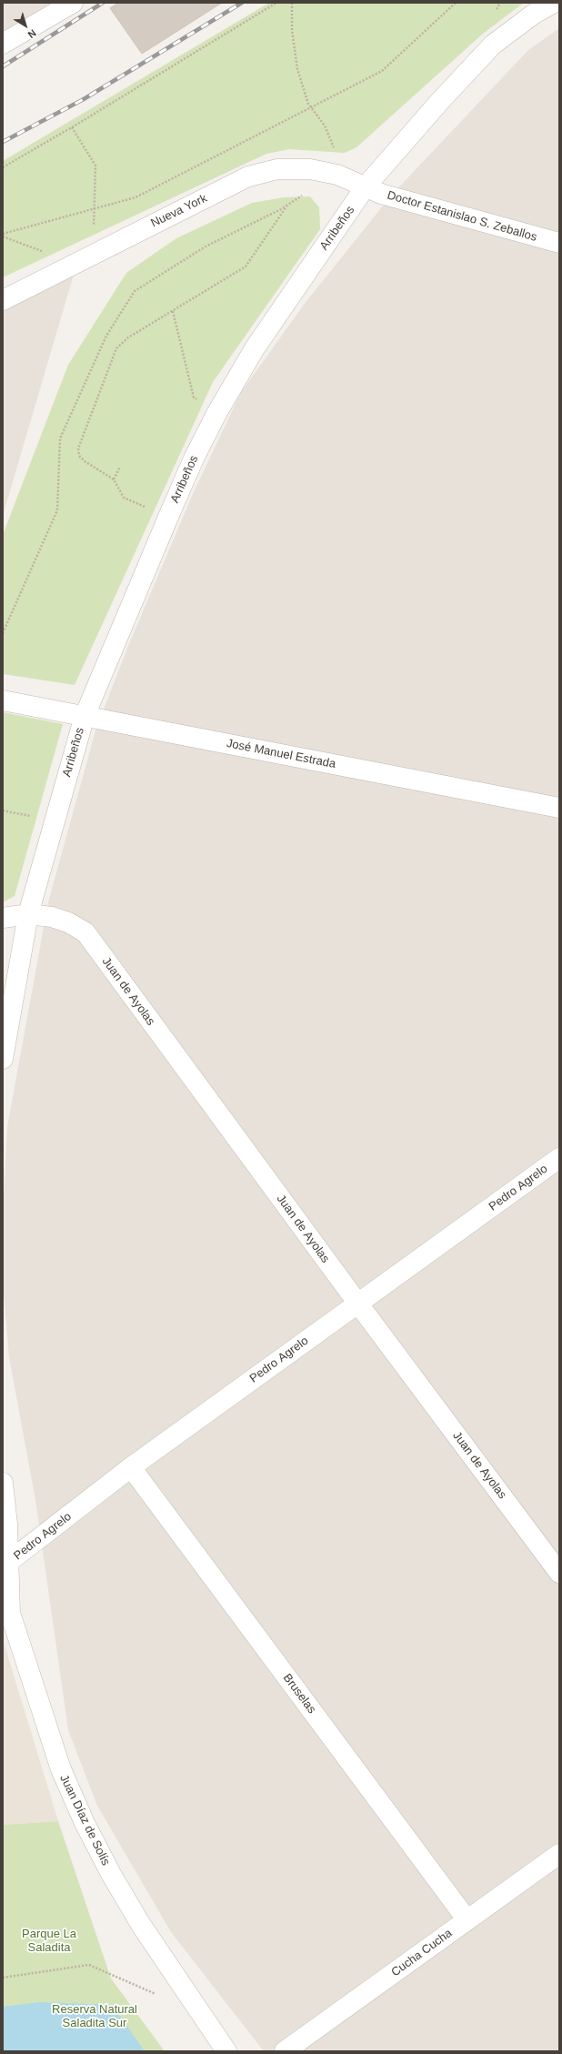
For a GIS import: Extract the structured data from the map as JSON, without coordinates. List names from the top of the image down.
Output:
{
  "streets": {
    "street": [
      "Nueva York",
      "Doctor Estanislao S. Zeballos",
      "Arribeños",
      "José Manuel Estrada",
      "Juan de Ayolas",
      "Pedro Agrelo",
      "Bruselas",
      "Juan Díaz de Solís",
      "Cucha Cucha"
    ]
  },
  "crossings": [
    ["Nueva York", "Doctor Estanislao S. Zeballos"],
    ["Nueva York", "Arribeños"],
    ["Doctor Estanislao S. Zeballos", "Arribeños"],
    ["Arribeños", "José Manuel Estrada"],
    ["Arribeños", "Juan de Ayolas"],
    ["Juan de Ayolas", "Pedro Agrelo"],
    ["Pedro Agrelo", "Bruselas"],
    ["Pedro Agrelo", "Juan Díaz de Solís"],
    ["Bruselas", "Cucha Cucha"]
  ],
  "parks": ["Parque La Saladita", "Reserva Natural Saladita Sur"],
  "north": "bottom right"
}
